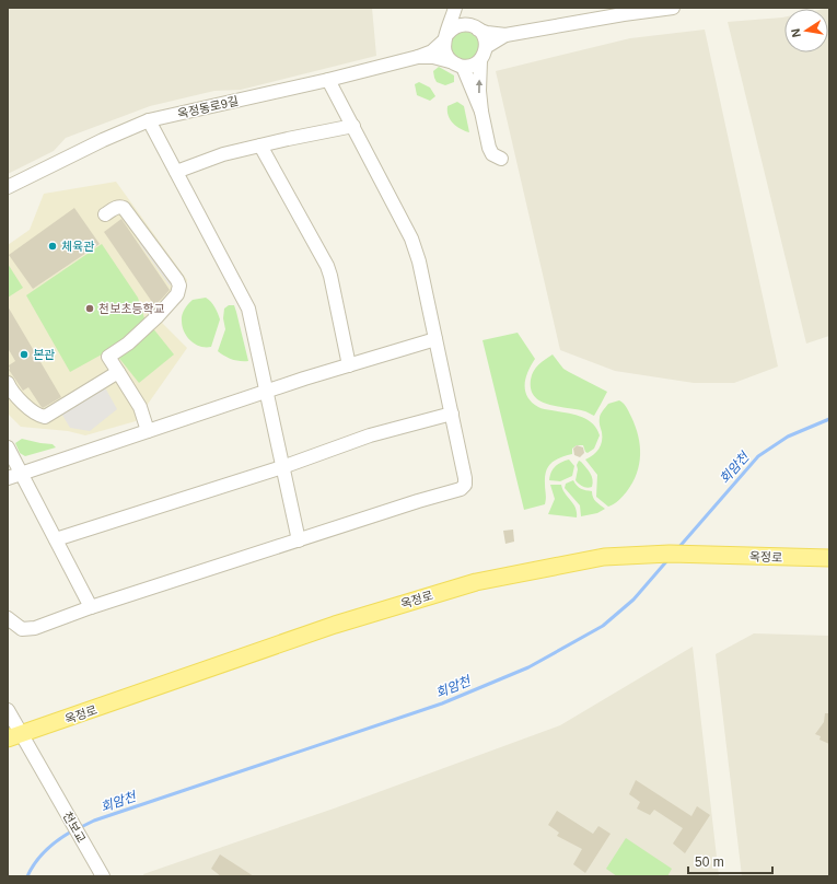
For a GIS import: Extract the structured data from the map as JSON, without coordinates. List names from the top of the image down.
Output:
{
  "streets": {
    "main road": ["옥정로"],
    "street": ["옥정동로9길", "천보교"]
  },
  "crossings": [
    ["옥정로", "천보교"]
  ],
  "water": ["회암천"],
  "places": ["체육관", "천보초등학교", "본관"],
  "scale_bar": "50 m",
  "north": "left"
}
